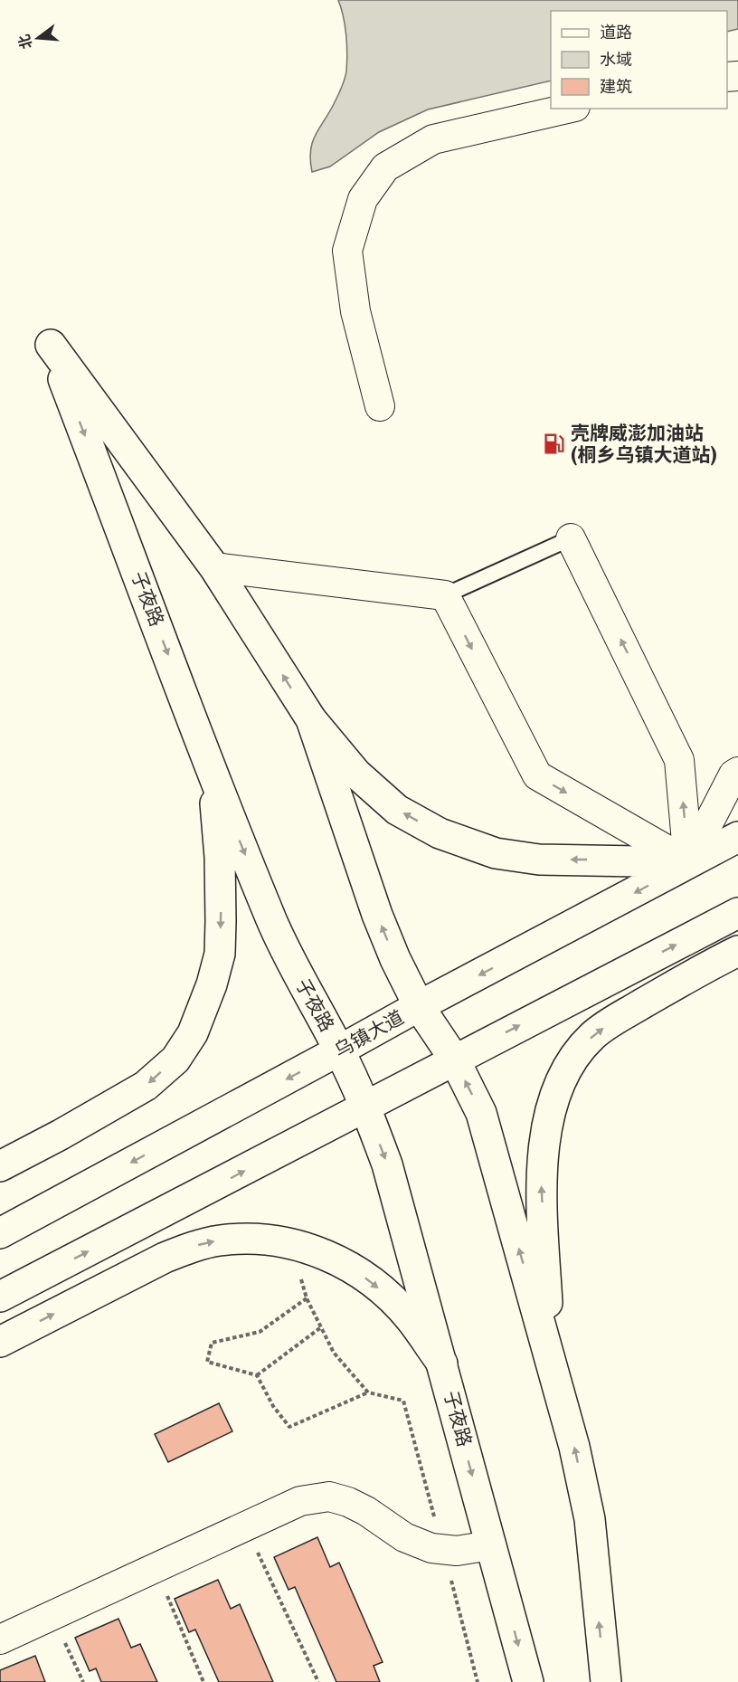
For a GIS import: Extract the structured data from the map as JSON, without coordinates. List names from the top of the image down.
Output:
{
  "streets": {
    "main road": ["子夜路", "乌镇大道"]
  },
  "crossings": [
    ["子夜路", "乌镇大道"]
  ],
  "places": {
    "fuel station": ["壳牌威澎加油站 (桐乡乌镇大道站)"]
  },
  "legend": ["道路", "水域", "建筑"],
  "north": "left"
}
